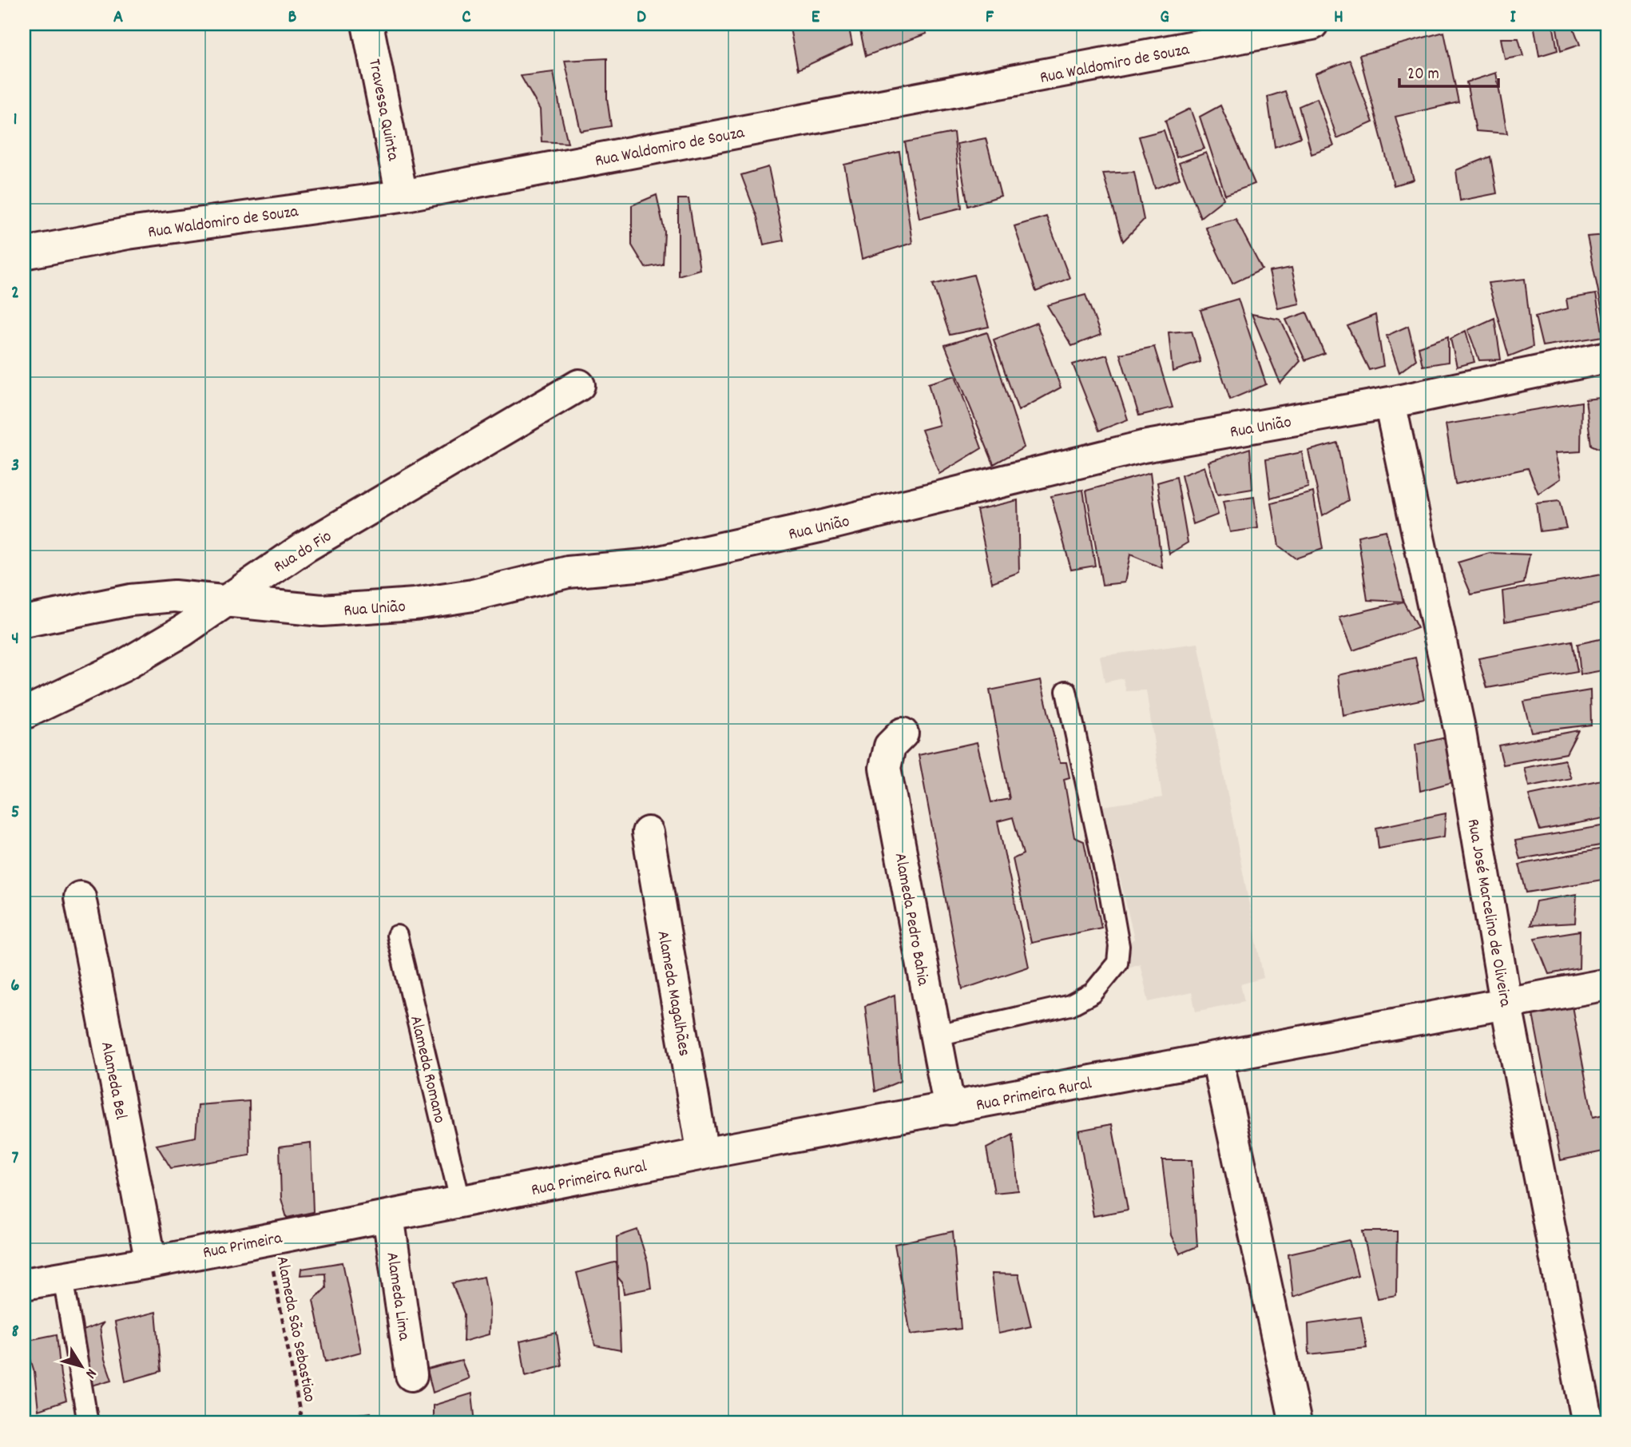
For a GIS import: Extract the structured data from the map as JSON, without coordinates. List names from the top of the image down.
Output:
{
  "streets": {
    "street": [
      "Rua Waldomiro de Souza",
      "Travessa Quinta",
      "Rua União",
      "Rua do Fio",
      "Rua José Marcelino de Oliveira",
      "Alameda Pedro Bahia",
      "Alameda Magalhães",
      "Alameda Bel",
      "Rua Primeira Rural",
      "Rua Primeira",
      "Alameda Lima"
    ],
    "lane": ["Alameda Romano"],
    "path": ["Alameda São Sebastiao"]
  },
  "crossings": [
    ["Rua Waldomiro de Souza", "Travessa Quinta"],
    ["Rua União", "Rua do Fio"],
    ["Rua União", "Rua José Marcelino de Oliveira"],
    ["Rua José Marcelino de Oliveira", "Rua Primeira Rural"],
    ["Alameda Pedro Bahia", "Rua Primeira Rural"],
    ["Alameda Magalhães", "Rua Primeira Rural"],
    ["Alameda Romano", "Rua Primeira Rural"],
    ["Alameda Romano", "Rua Primeira"],
    ["Alameda Bel", "Rua Primeira"],
    ["Rua Primeira Rural", "Rua Primeira"],
    ["Rua Primeira", "Alameda Lima"],
    ["Rua Primeira", "Alameda São Sebastiao"]
  ],
  "scale_bar": "20 m",
  "north": "bottom right",
  "grid": {
    "columns": [
      "A",
      "B",
      "C",
      "D",
      "E",
      "F",
      "G",
      "H",
      "I"
    ],
    "rows": [
      "1",
      "2",
      "3",
      "4",
      "5",
      "6",
      "7",
      "8"
    ]
  }
}
